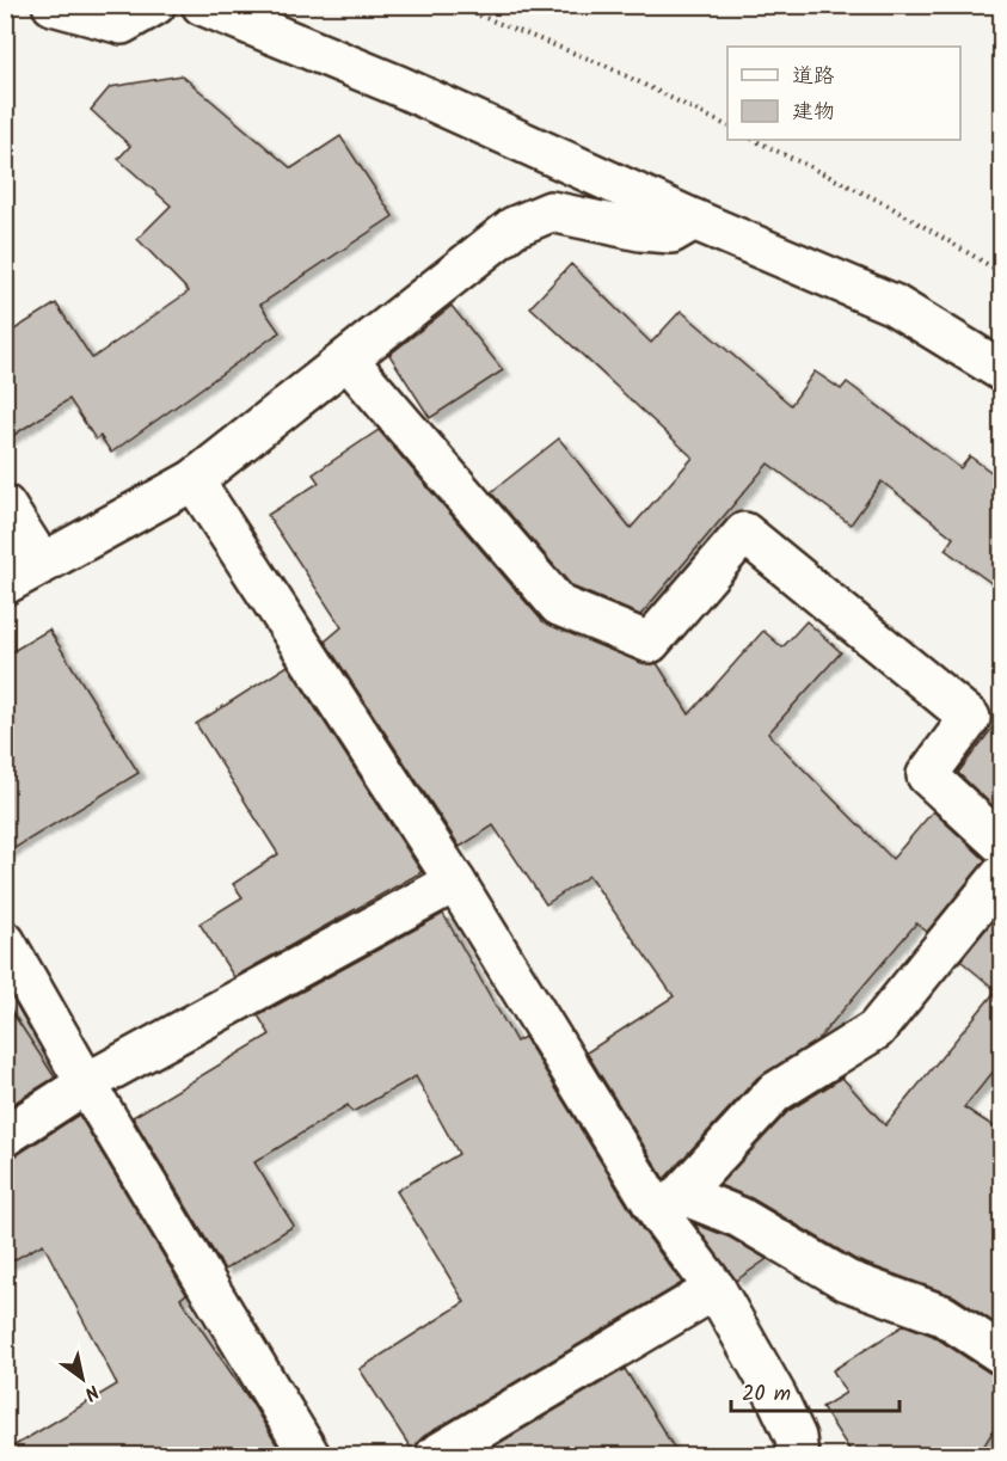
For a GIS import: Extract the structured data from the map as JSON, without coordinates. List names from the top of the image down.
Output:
{
  "legend": ["道路", "建物"],
  "scale_bar": "20 m",
  "north": "bottom right"
}
